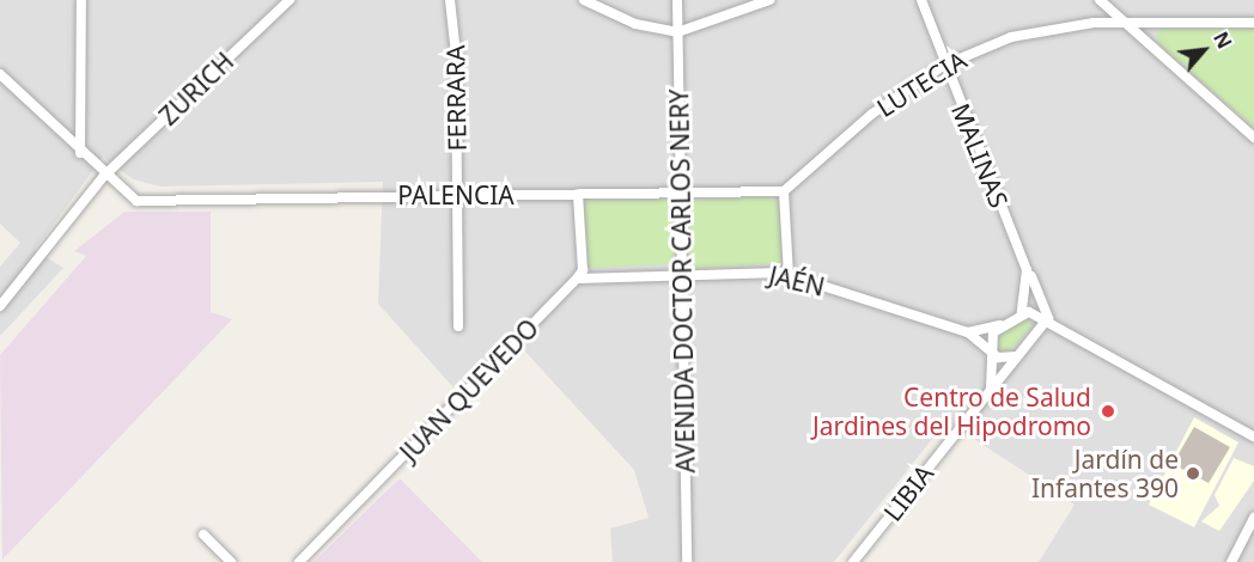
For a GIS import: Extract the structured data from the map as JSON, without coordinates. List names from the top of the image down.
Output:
{
  "streets": {
    "street": [
      "LUTECIA",
      "ZURICH",
      "FERRARA",
      "MALINAS",
      "PALENCIA",
      "AVENIDA DOCTOR CARLOS NERY",
      "JAÉN",
      "JUAN QUEVEDO",
      "LIBIA"
    ]
  },
  "crossings": [
    ["LUTECIA", "MALINAS"],
    ["LUTECIA", "PALENCIA"],
    ["ZURICH", "PALENCIA"],
    ["FERRARA", "PALENCIA"],
    ["MALINAS", "LIBIA"],
    ["PALENCIA", "AVENIDA DOCTOR CARLOS NERY"],
    ["AVENIDA DOCTOR CARLOS NERY", "JAÉN"],
    ["JAÉN", "JUAN QUEVEDO"]
  ],
  "places": ["Centro de Salud Jardines del Hipodromo", "Jardín de Infantes 390"],
  "north": "top right"
}
